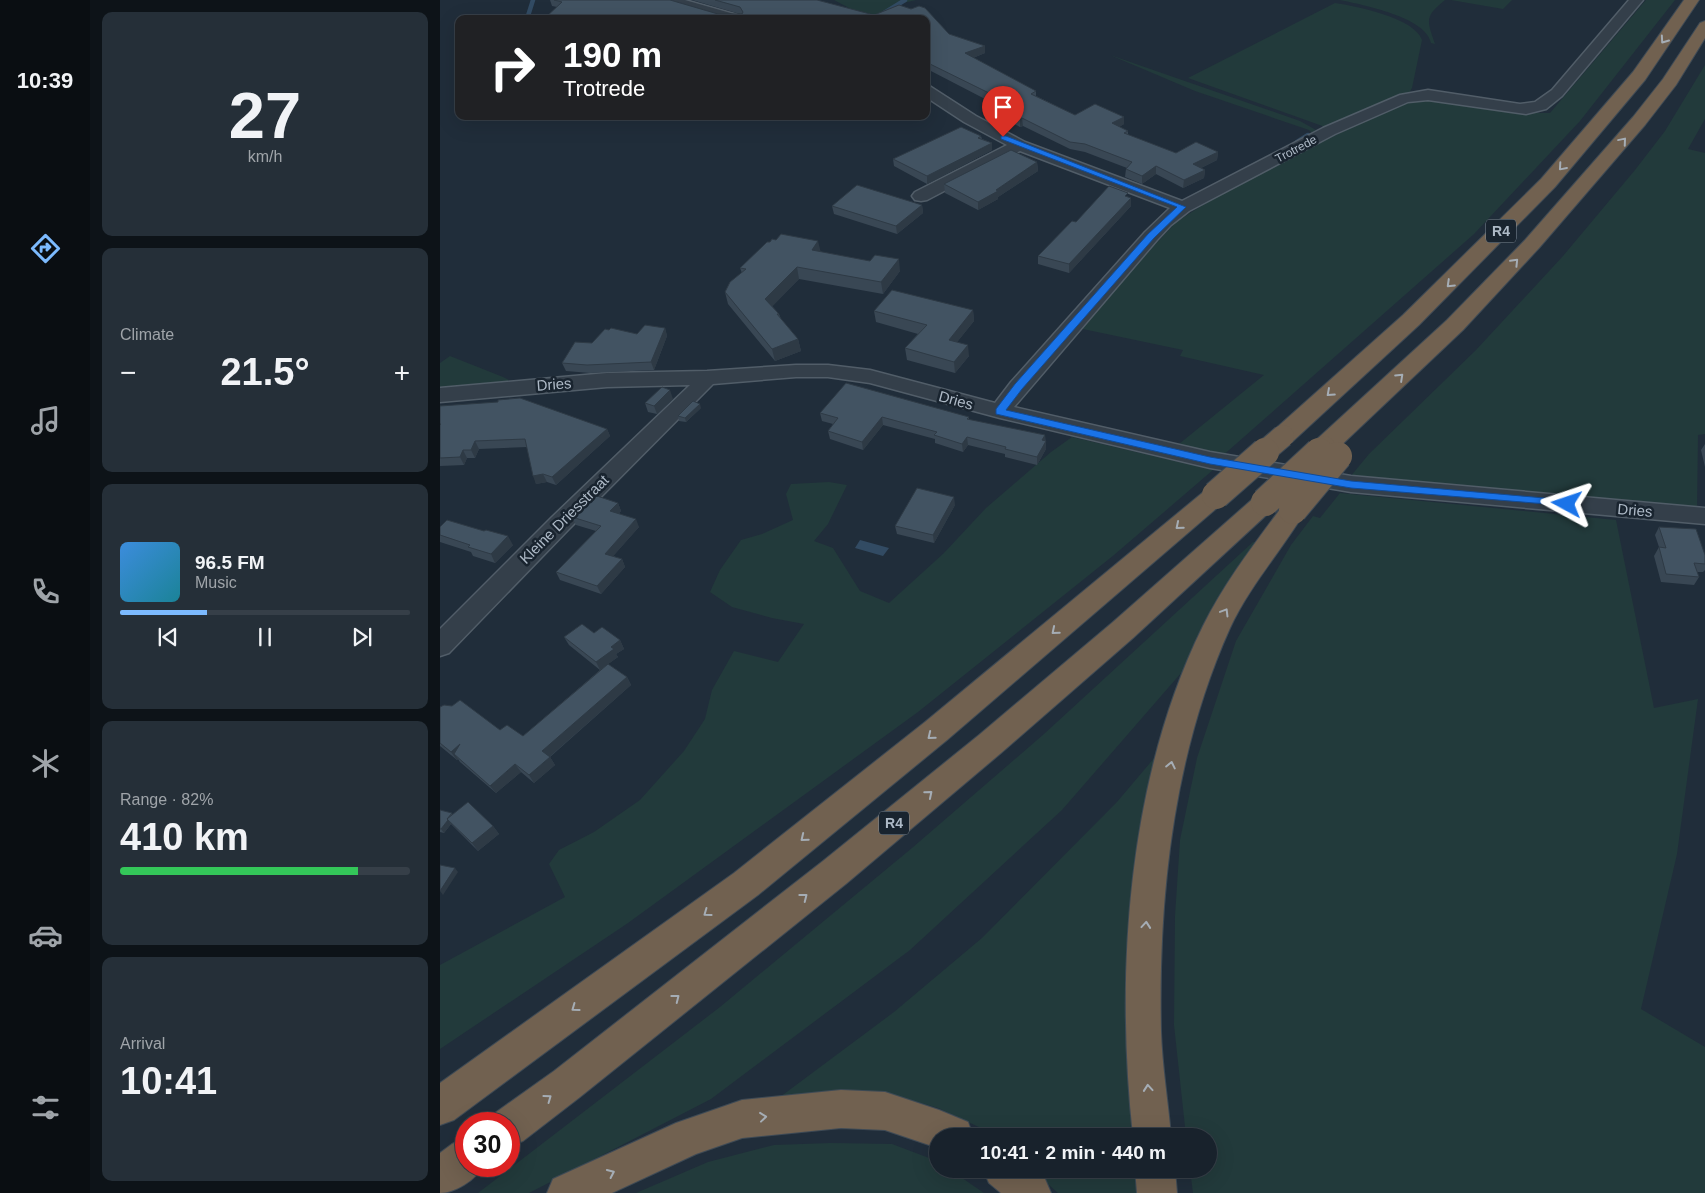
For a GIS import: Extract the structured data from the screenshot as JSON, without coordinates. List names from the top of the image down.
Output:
{
  "streets": {
    "highway": ["R4"],
    "street": ["Trotrede", "Dries", "Kleine Driesstraat"]
  },
  "crossings": [
    ["Trotrede", "Dries"],
    ["Dries", "Kleine Driesstraat"]
  ],
  "page": {
    "tabs": "10:39",
    "tile": [
      ["27", "km/h"],
      "Climate",
      ["Range · 82%", "410 km"],
      ["Arrival", "10:41"]
    ],
    "turn": ["190 m", "Trotrede"],
    "heat": ["−", "21.5°", "+"],
    "song": ["96.5 FM", "Music"],
    "limit": "30",
    "trip": "10:41 · 2 min · 440 m"
  }
}
